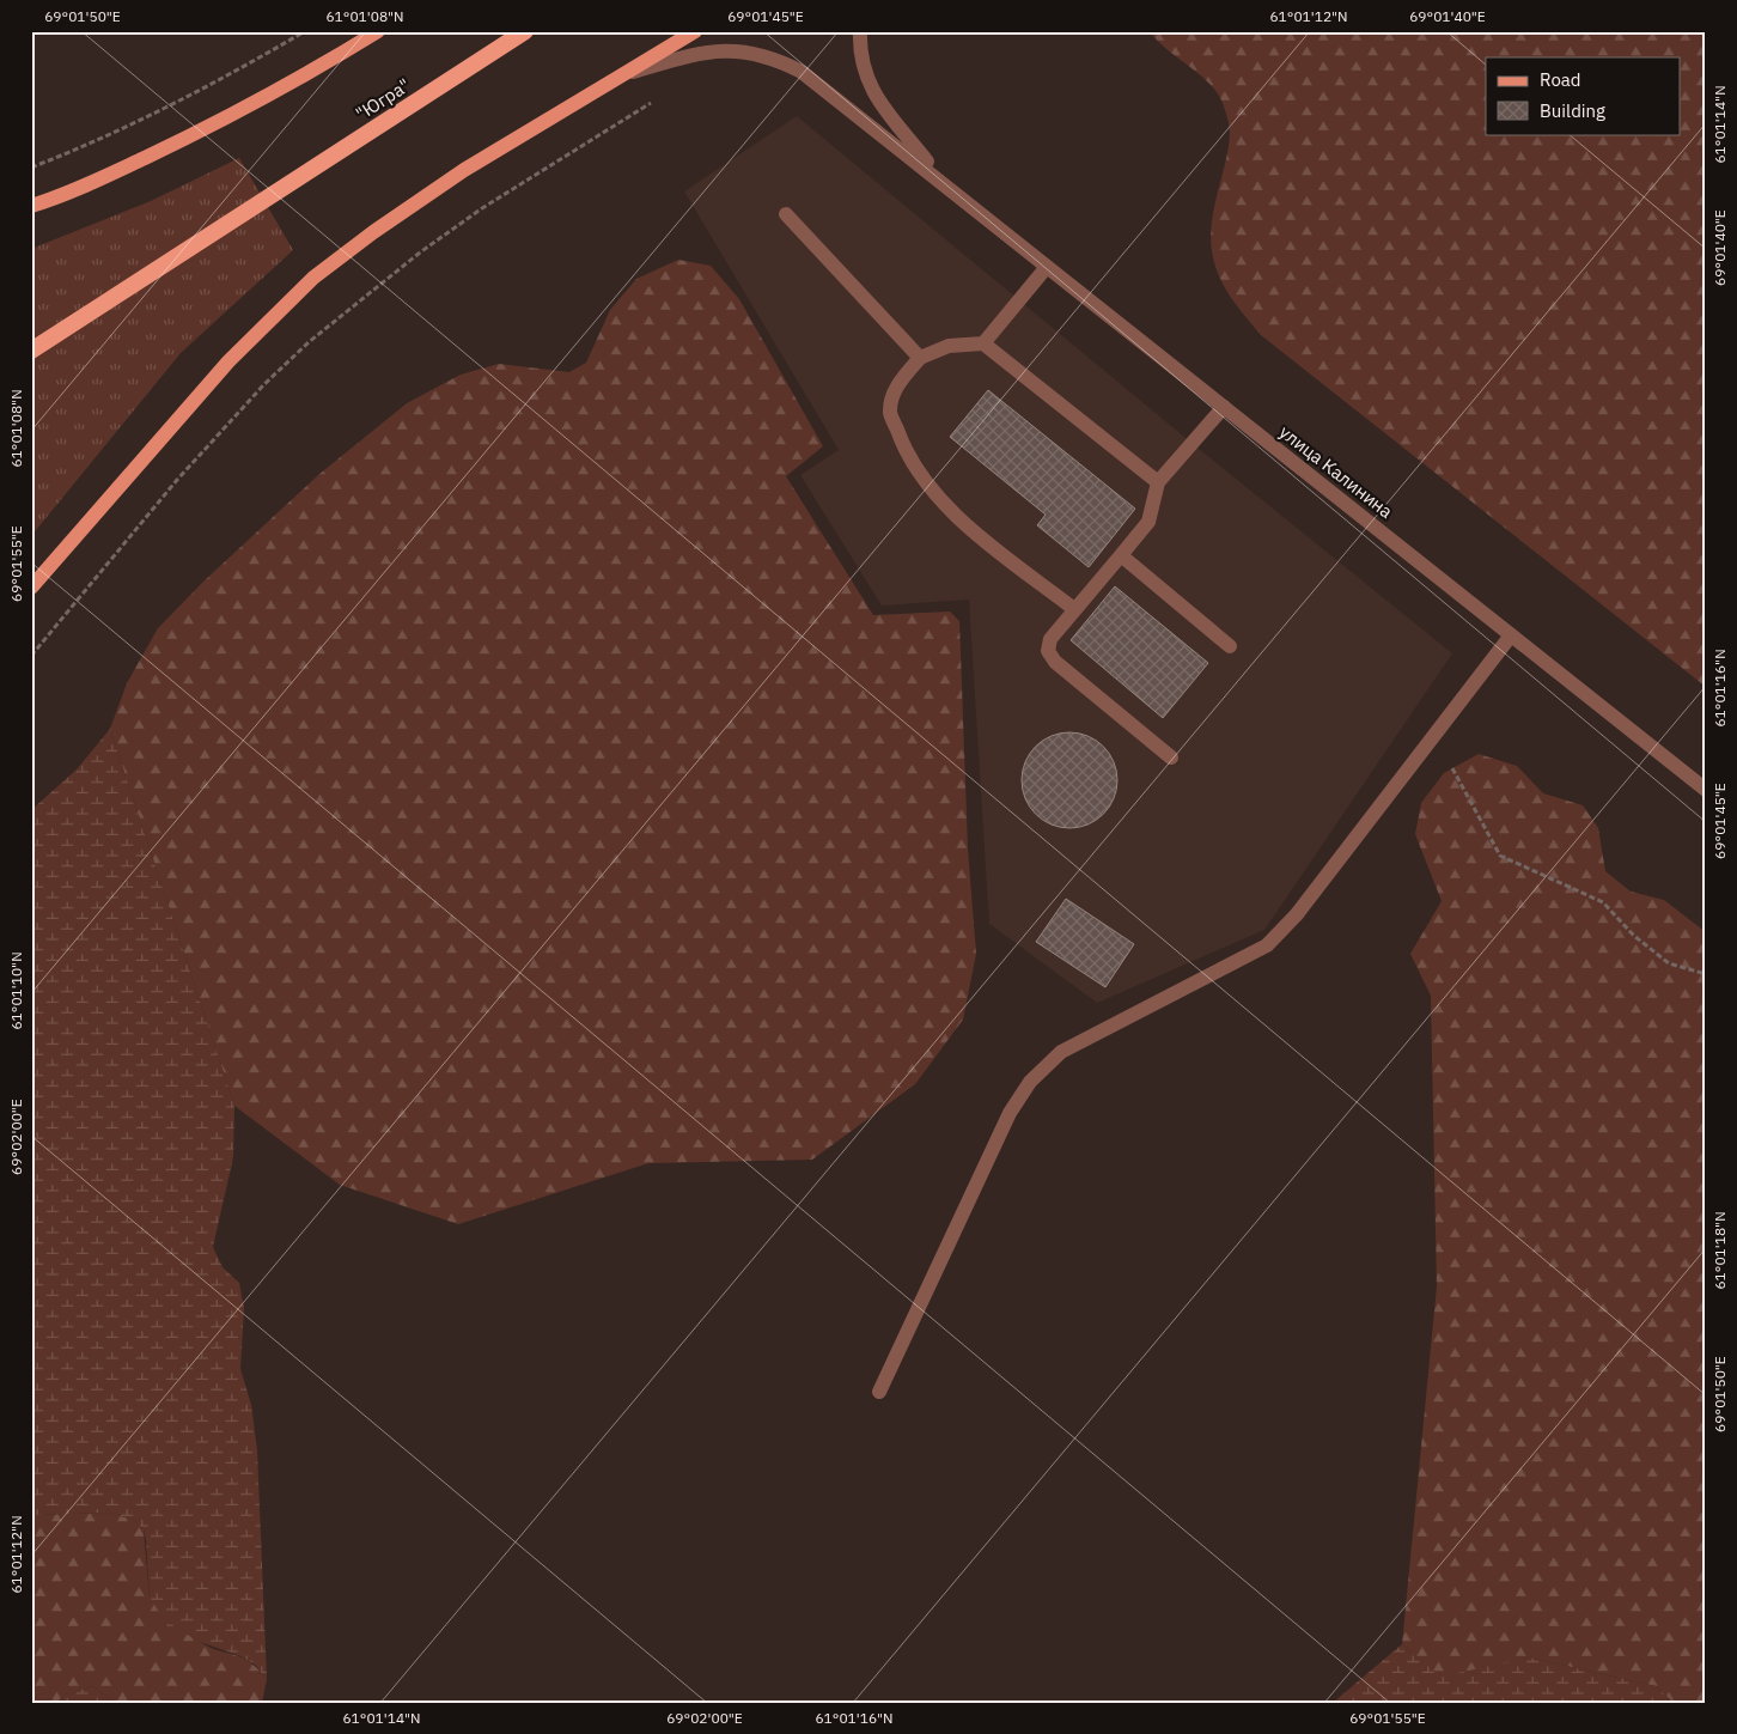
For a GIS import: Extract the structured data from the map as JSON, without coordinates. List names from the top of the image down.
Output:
{
  "streets": {
    "highway": ["\"Югра\""],
    "street": ["улица Калинина"]
  },
  "legend": ["Road", "Building"],
  "coordinates": [
    "69°01'50\"E",
    "61°01'08\"N",
    "69°01'45\"E",
    "61°01'12\"N",
    "69°01'40\"E",
    "61°01'14\"N",
    "69°01'55\"E",
    "61°01'16\"N",
    "61°01'10\"N",
    "69°02'00\"E",
    "61°01'18\"N"
  ]
}
